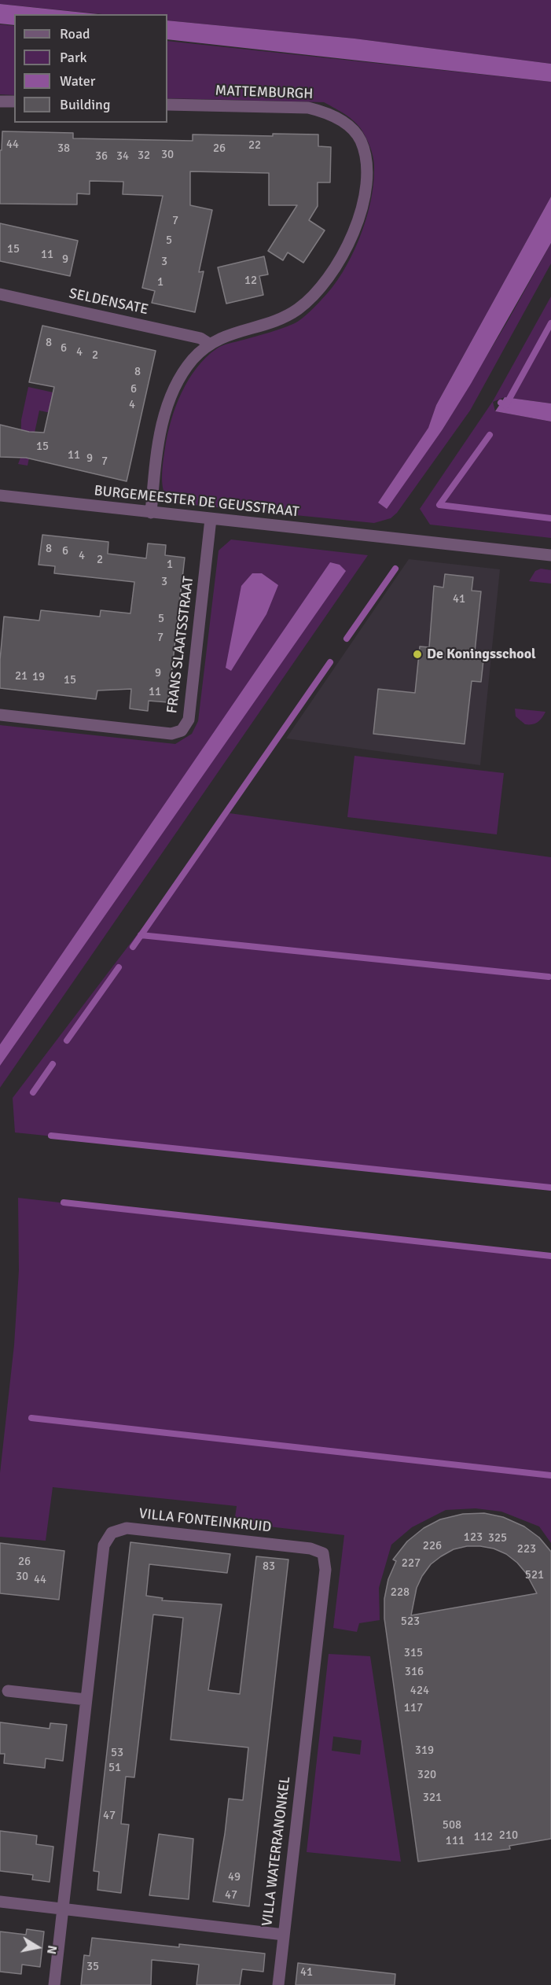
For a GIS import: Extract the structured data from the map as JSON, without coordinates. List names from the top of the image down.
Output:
{
  "streets": {
    "street": [
      "MATTEMBURGH",
      "SELDENSATE",
      "BURGEMEESTER DE GEUSSTRAAT",
      "FRANS SLAATSSTRAAT",
      "VILLA FONTEINKRUID",
      "VILLA WATERRANONKEL"
    ]
  },
  "crossings": [
    ["MATTEMBURGH", "SELDENSATE"],
    ["MATTEMBURGH", "BURGEMEESTER DE GEUSSTRAAT"],
    ["BURGEMEESTER DE GEUSSTRAAT", "FRANS SLAATSSTRAAT"],
    ["VILLA FONTEINKRUID", "VILLA WATERRANONKEL"]
  ],
  "places": ["De Koningsschool"],
  "house_numbers": [
    "44",
    "22",
    "38",
    "26",
    "30",
    "32",
    "36",
    "34",
    "7",
    "5",
    "15",
    "11",
    "9",
    "3",
    "12",
    "1",
    "8",
    "6",
    "4",
    "2",
    "8",
    "6",
    "4",
    "15",
    "11",
    "9",
    "7",
    "8",
    "6",
    "4",
    "2",
    "1",
    "3",
    "41",
    "5",
    "7",
    "9",
    "21",
    "19",
    "15",
    "11",
    "123",
    "325",
    "226",
    "223",
    "26",
    "227",
    "83",
    "521",
    "30",
    "44",
    "228",
    "523",
    "315",
    "316",
    "424",
    "117",
    "319",
    "53",
    "51",
    "320",
    "321",
    "47",
    "508",
    "210",
    "112",
    "111",
    "49",
    "47",
    "35",
    "41"
  ],
  "legend": [
    "Road",
    "Park",
    "Water",
    "Building"
  ],
  "north": "right"
}
